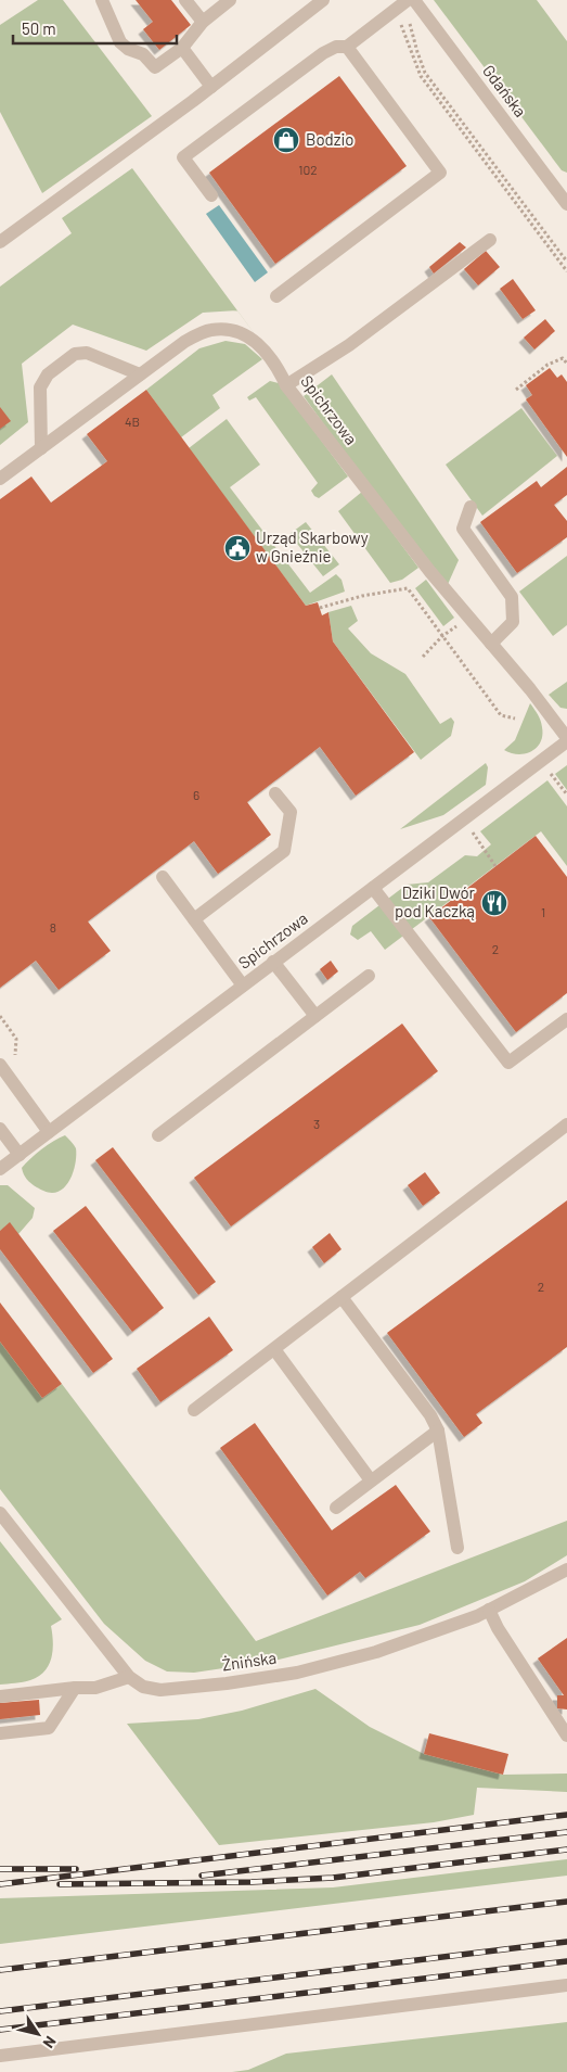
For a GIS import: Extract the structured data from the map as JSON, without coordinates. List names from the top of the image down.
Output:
{
  "streets": {
    "street": ["Gdańska", "Spichrzowa", "Żnińska"]
  },
  "places": {
    "shop": ["Bodzio"],
    "public building": ["Urząd Skarbowy w Gnieźnie"],
    "restaurant": ["Dziki Dwór pod Kaczką"]
  },
  "house_numbers": [
    "102",
    "4B",
    "6",
    "1",
    "8",
    "2",
    "3",
    "2"
  ],
  "scale_bar": "50 m",
  "north": "bottom right"
}
